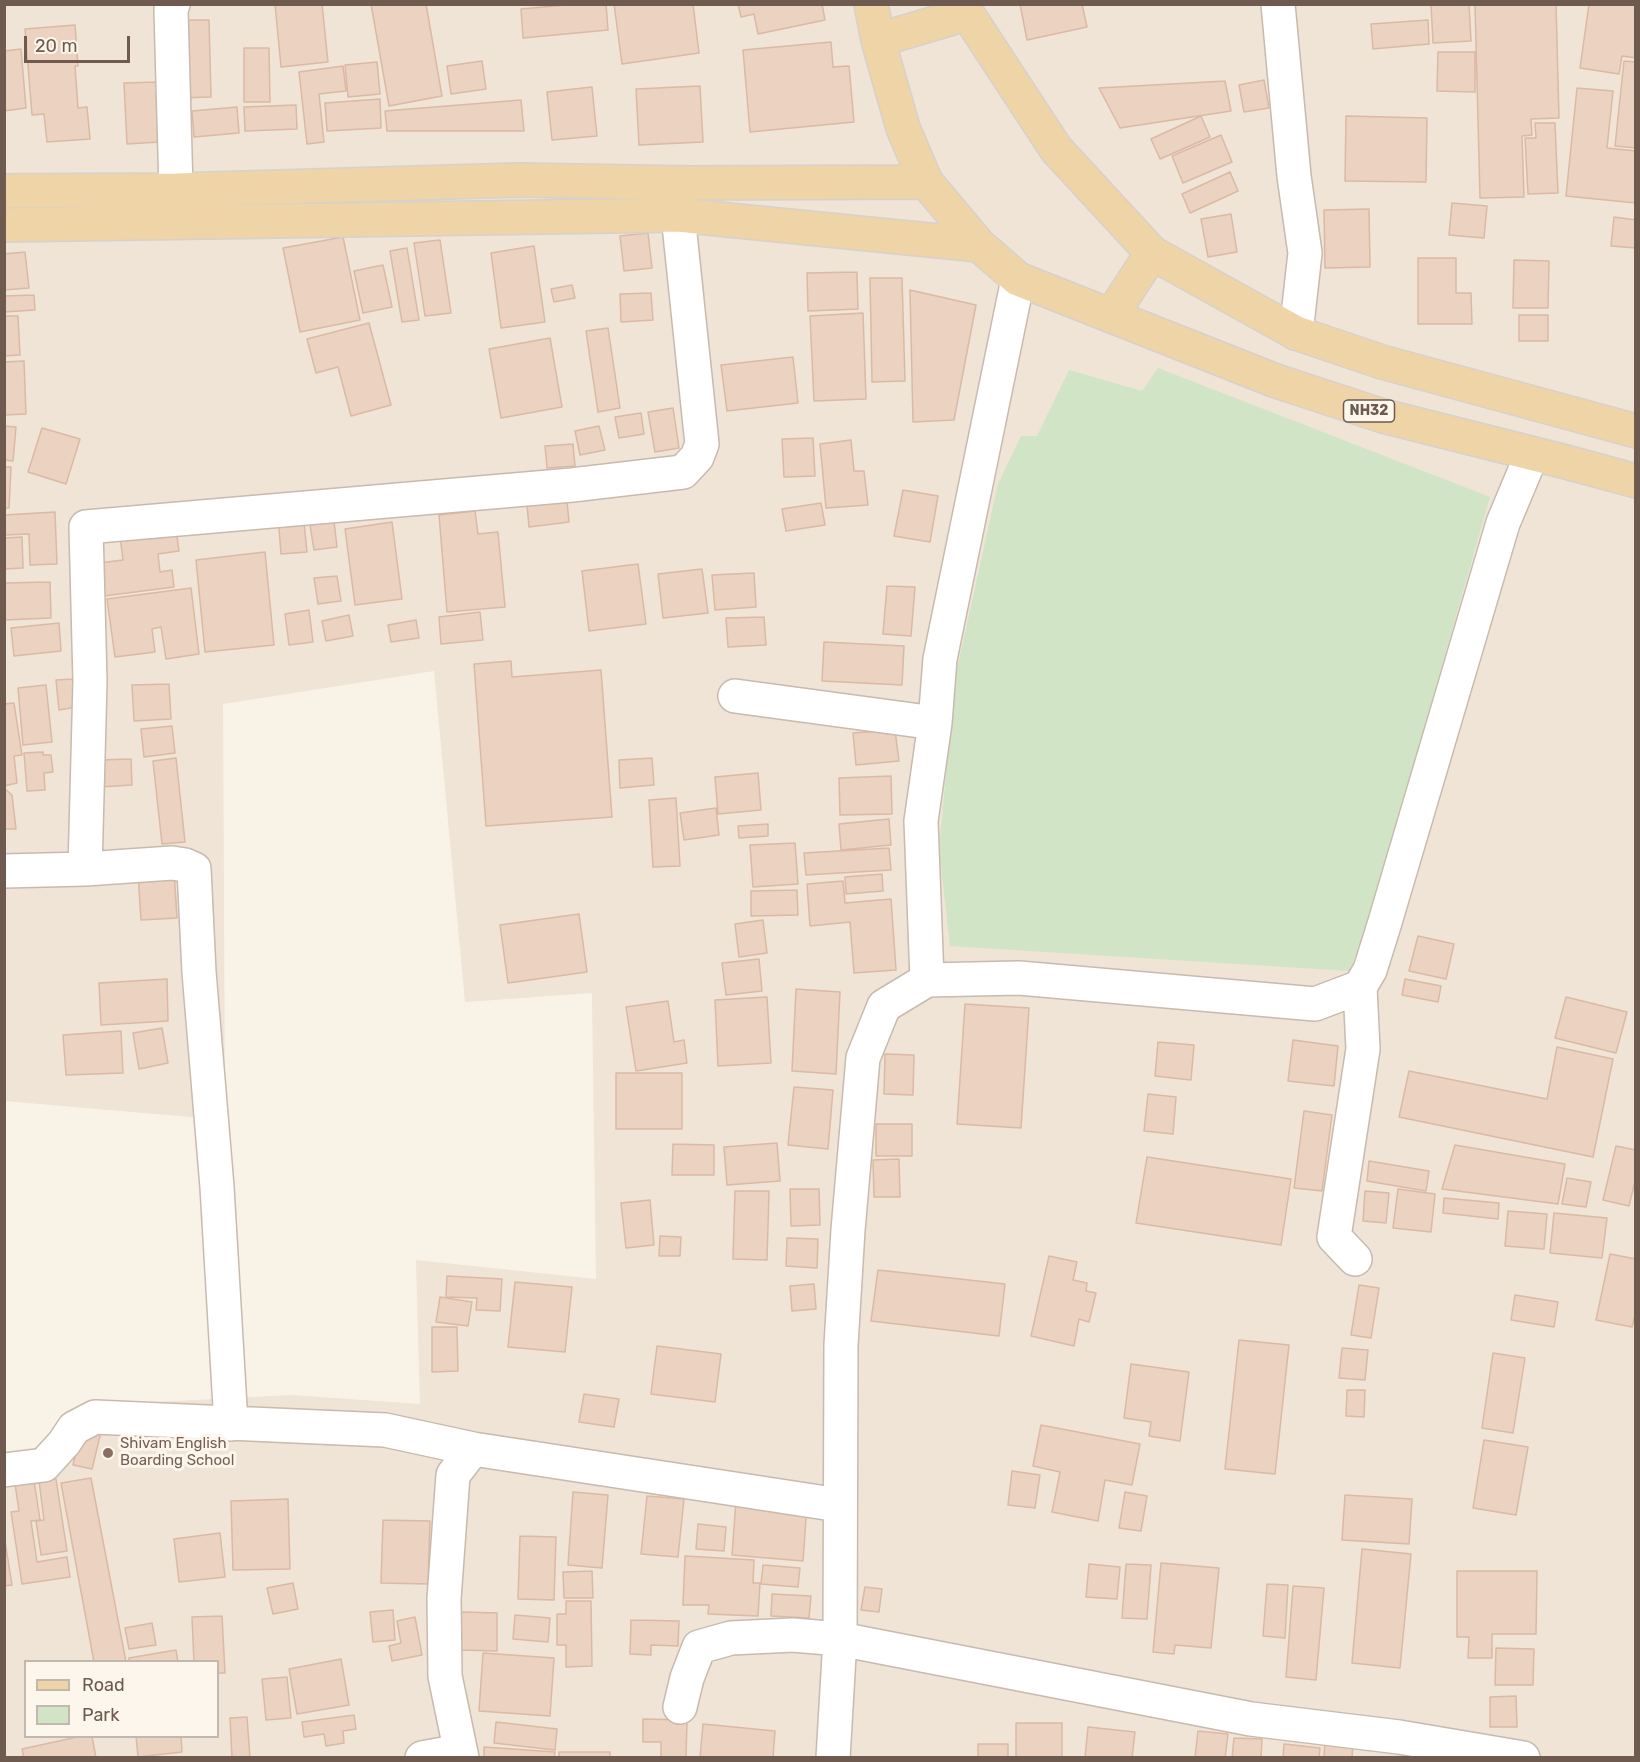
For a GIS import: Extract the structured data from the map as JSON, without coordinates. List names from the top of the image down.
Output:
{
  "streets": {
    "main road": ["NH32"]
  },
  "places": ["Shivam English Boarding School"],
  "legend": ["Road", "Park"],
  "scale_bar": "20 m"
}
